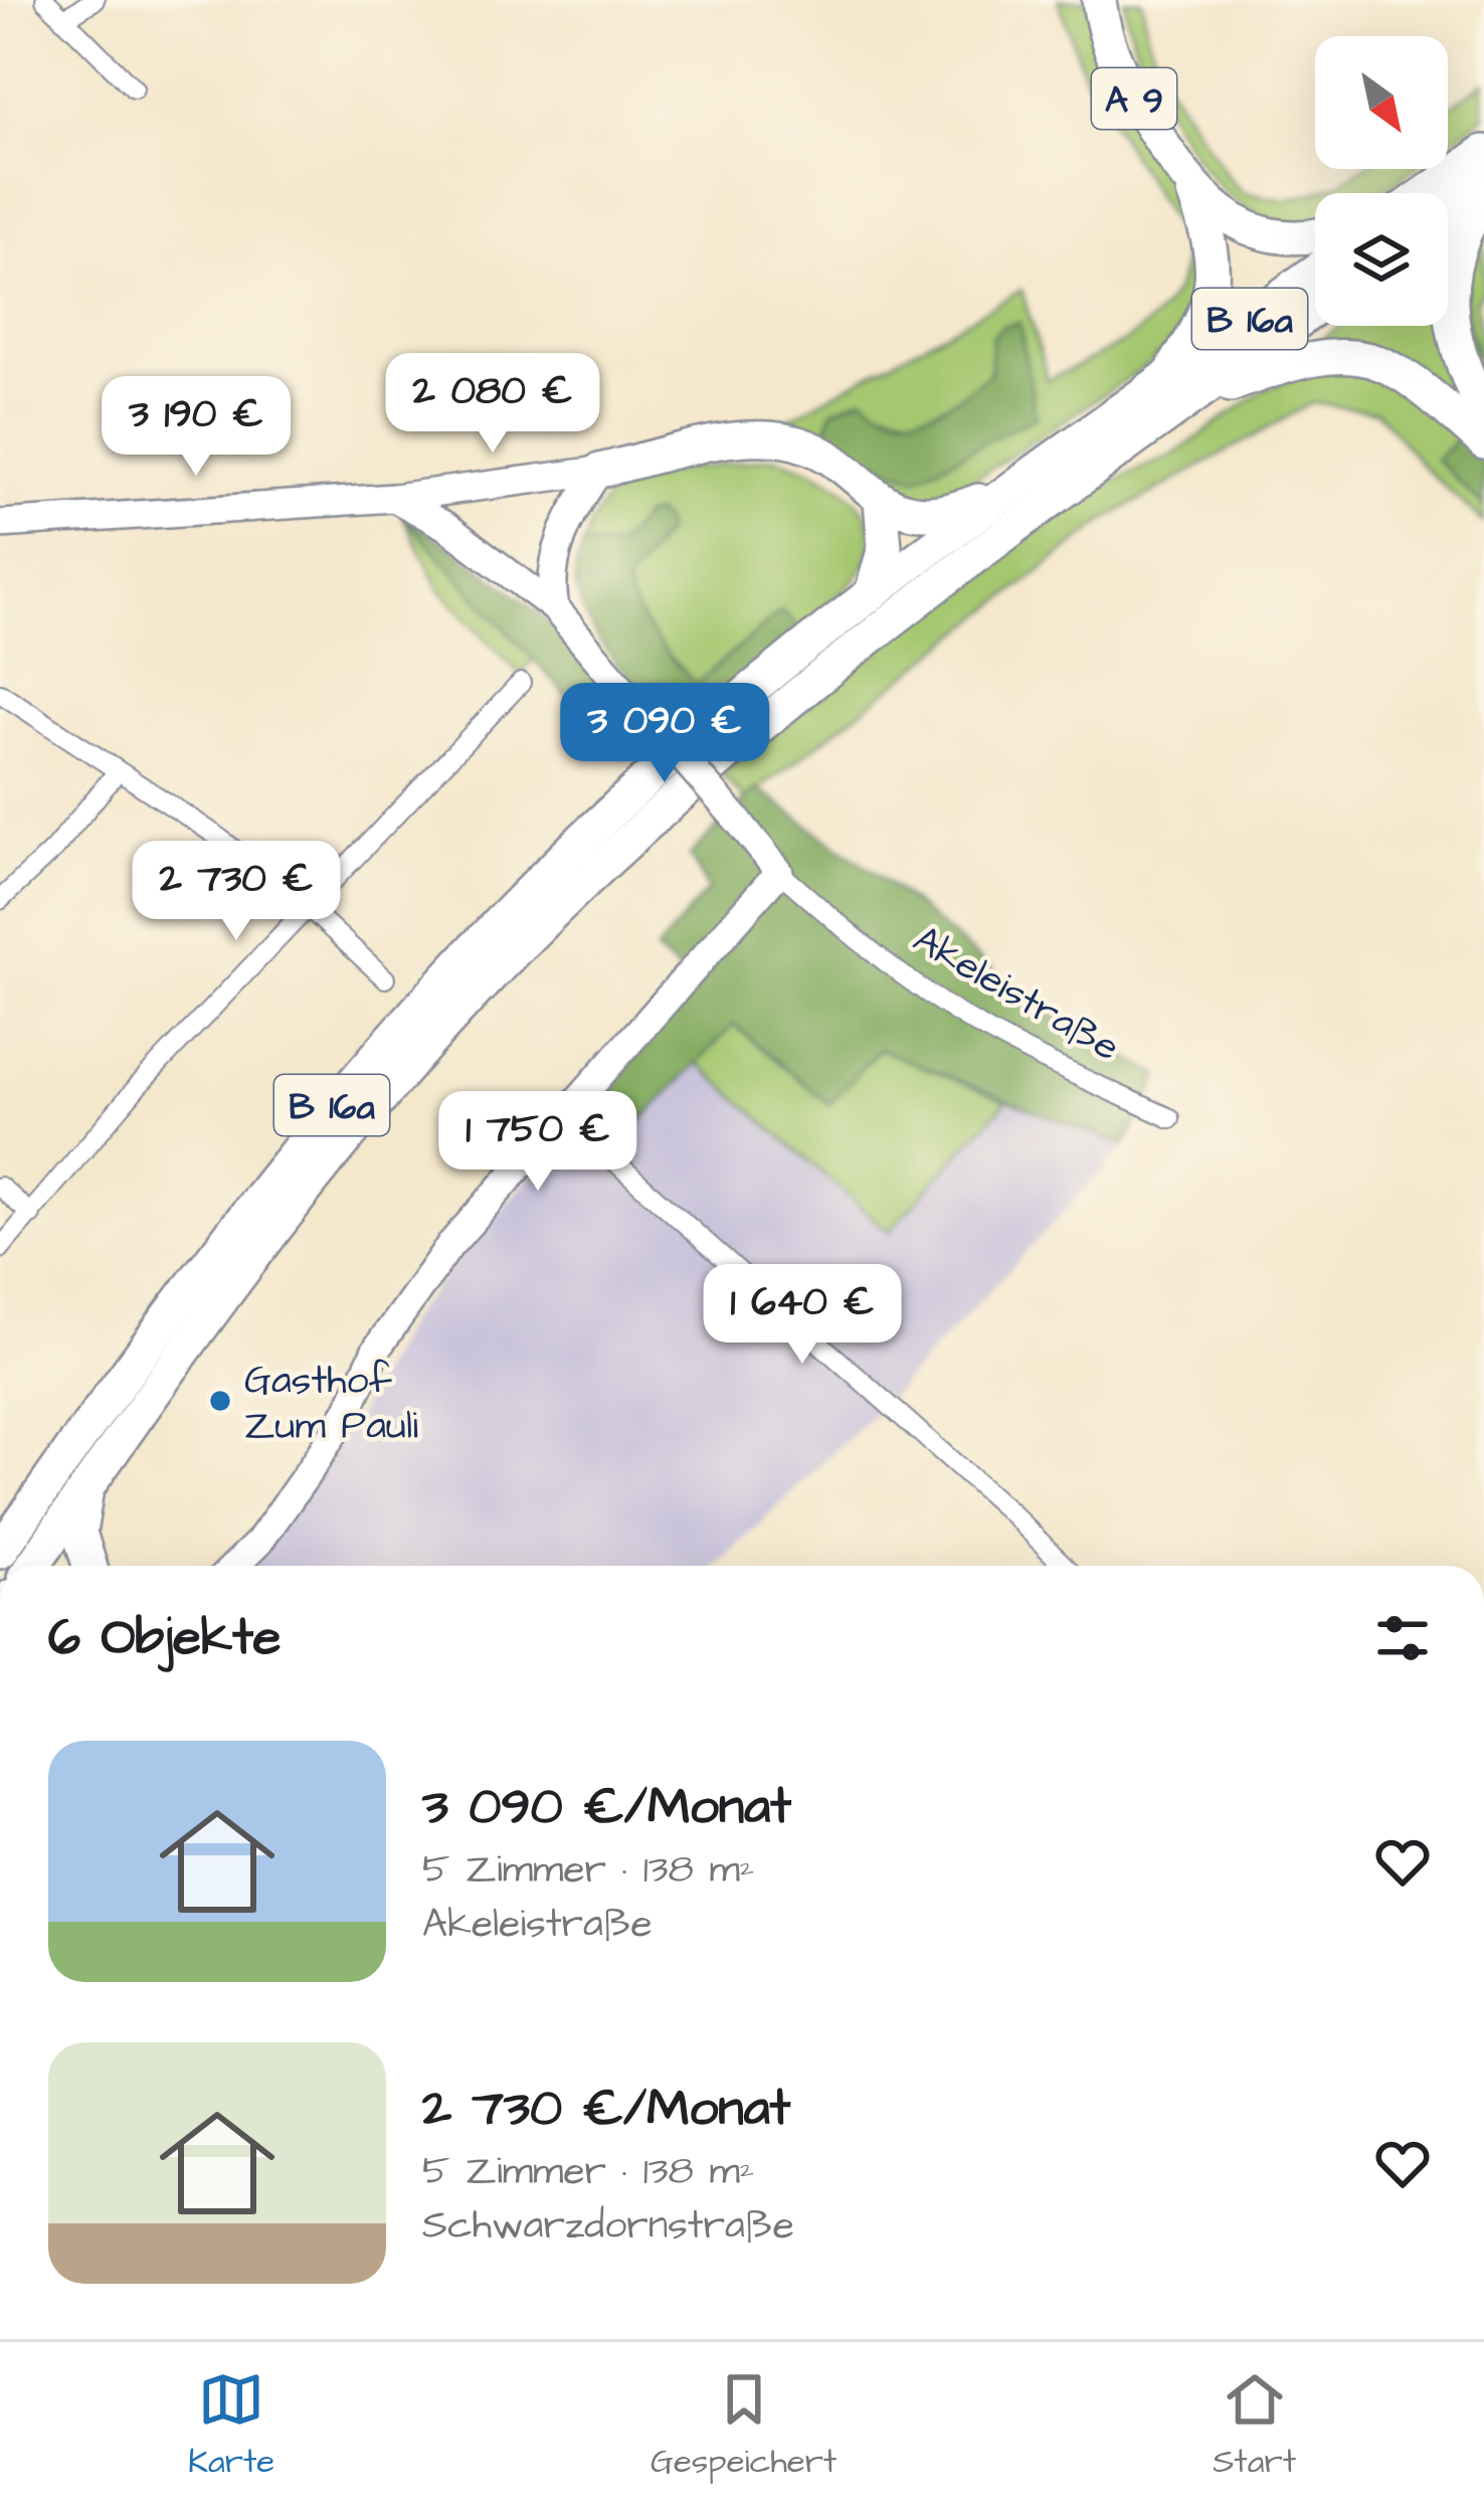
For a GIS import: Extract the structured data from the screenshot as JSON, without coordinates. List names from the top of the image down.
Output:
{
  "streets": {
    "highway": ["A 9", "B 16a"],
    "street": ["Akeleistraße"]
  },
  "crossings": [
    ["A 9", "B 16a"]
  ],
  "places": ["Gasthof Zum Pauli"],
  "north": "bottom right",
  "page": {
    "price": [
      "2 080 €",
      "3 190 €",
      "3 090 €",
      "2 730 €",
      "1 750 €",
      "1 640 €"
    ],
    "heading": "6 Objekte",
    "list": [
      {
        "name": "3 090 €/Monat",
        "note": "5 Zimmer · 138 m² · Akeleistraße"
      },
      {
        "name": "2 730 €/Monat",
        "note": "5 Zimmer · 138 m² · Schwarzdornstraße"
      }
    ],
    "tabs": ["Karte", "Gespeichert", "Start"]
  }
}
